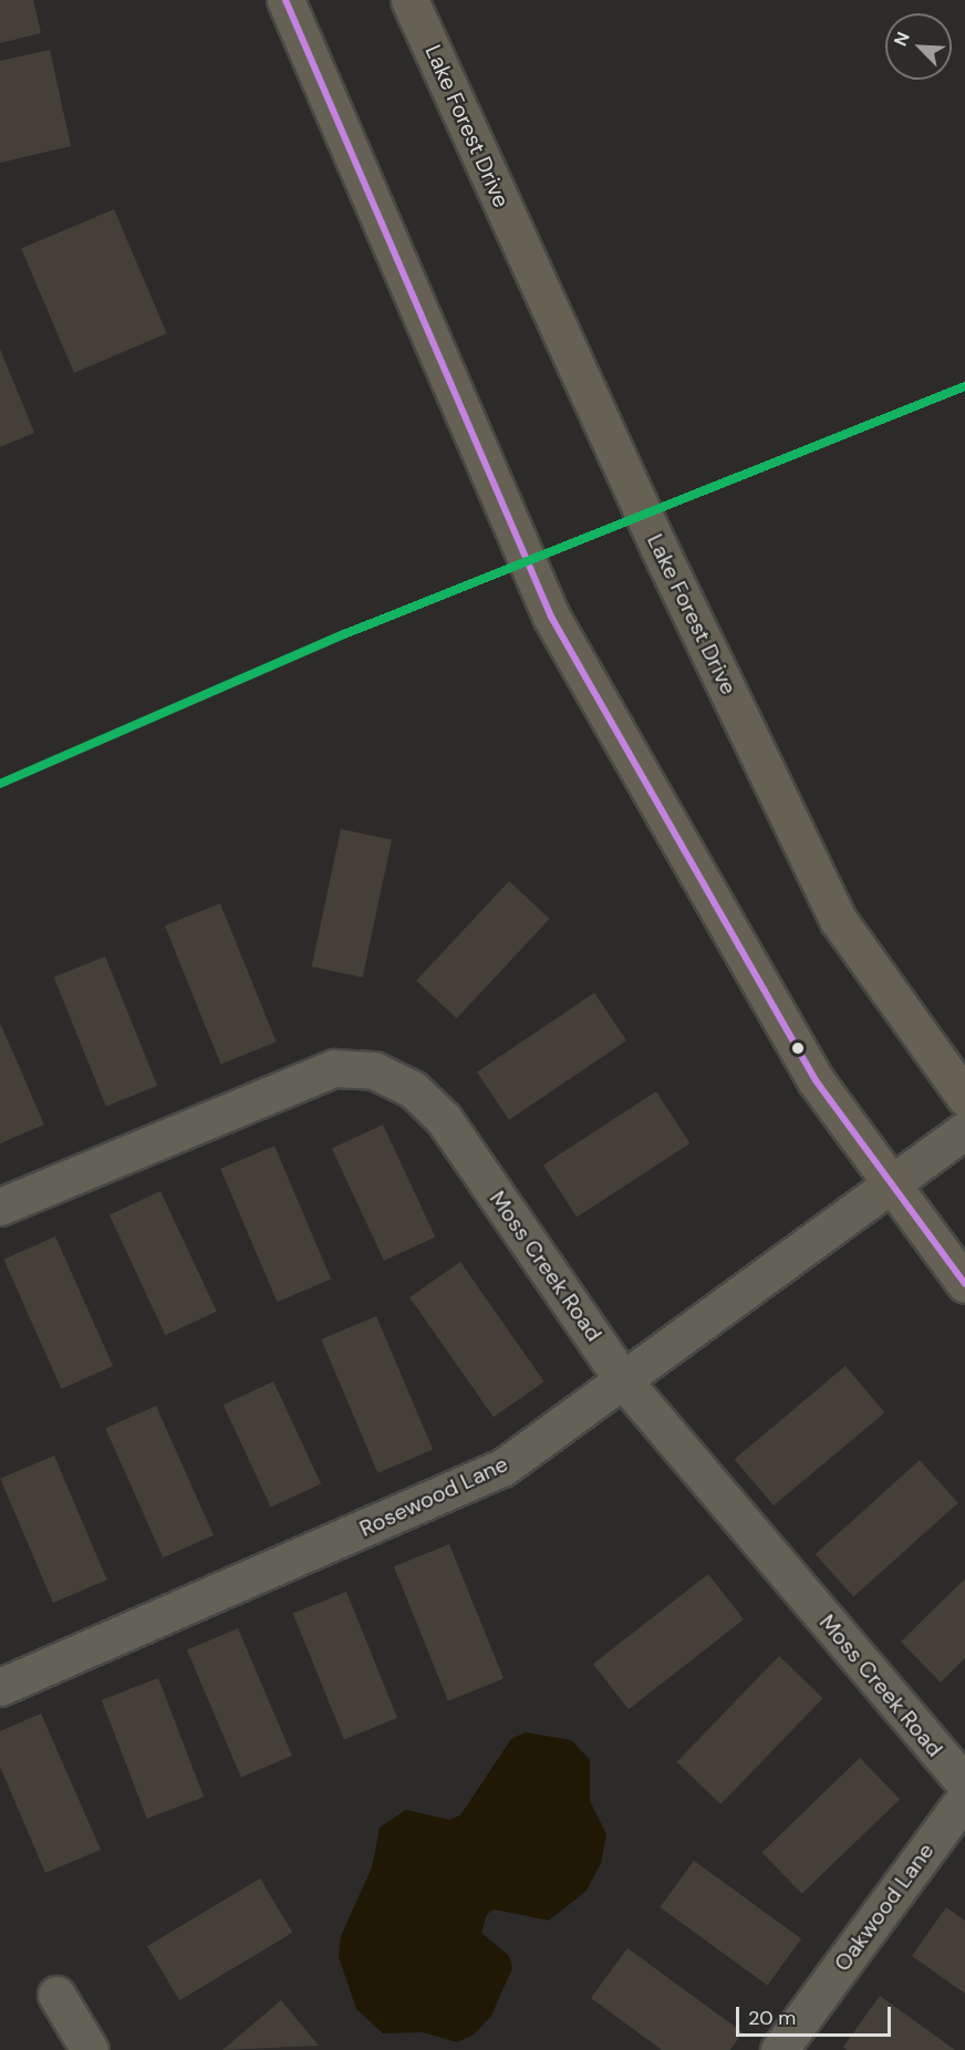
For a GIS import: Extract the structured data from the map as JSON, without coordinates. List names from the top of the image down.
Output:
{
  "streets": {
    "main road": ["Lake Forest Drive"],
    "street": ["Moss Creek Road", "Rosewood Lane", "Oakwood Lane"]
  },
  "crossings": [
    ["Moss Creek Road", "Rosewood Lane"]
  ],
  "scale_bar": "20 m",
  "north": "top left"
}
